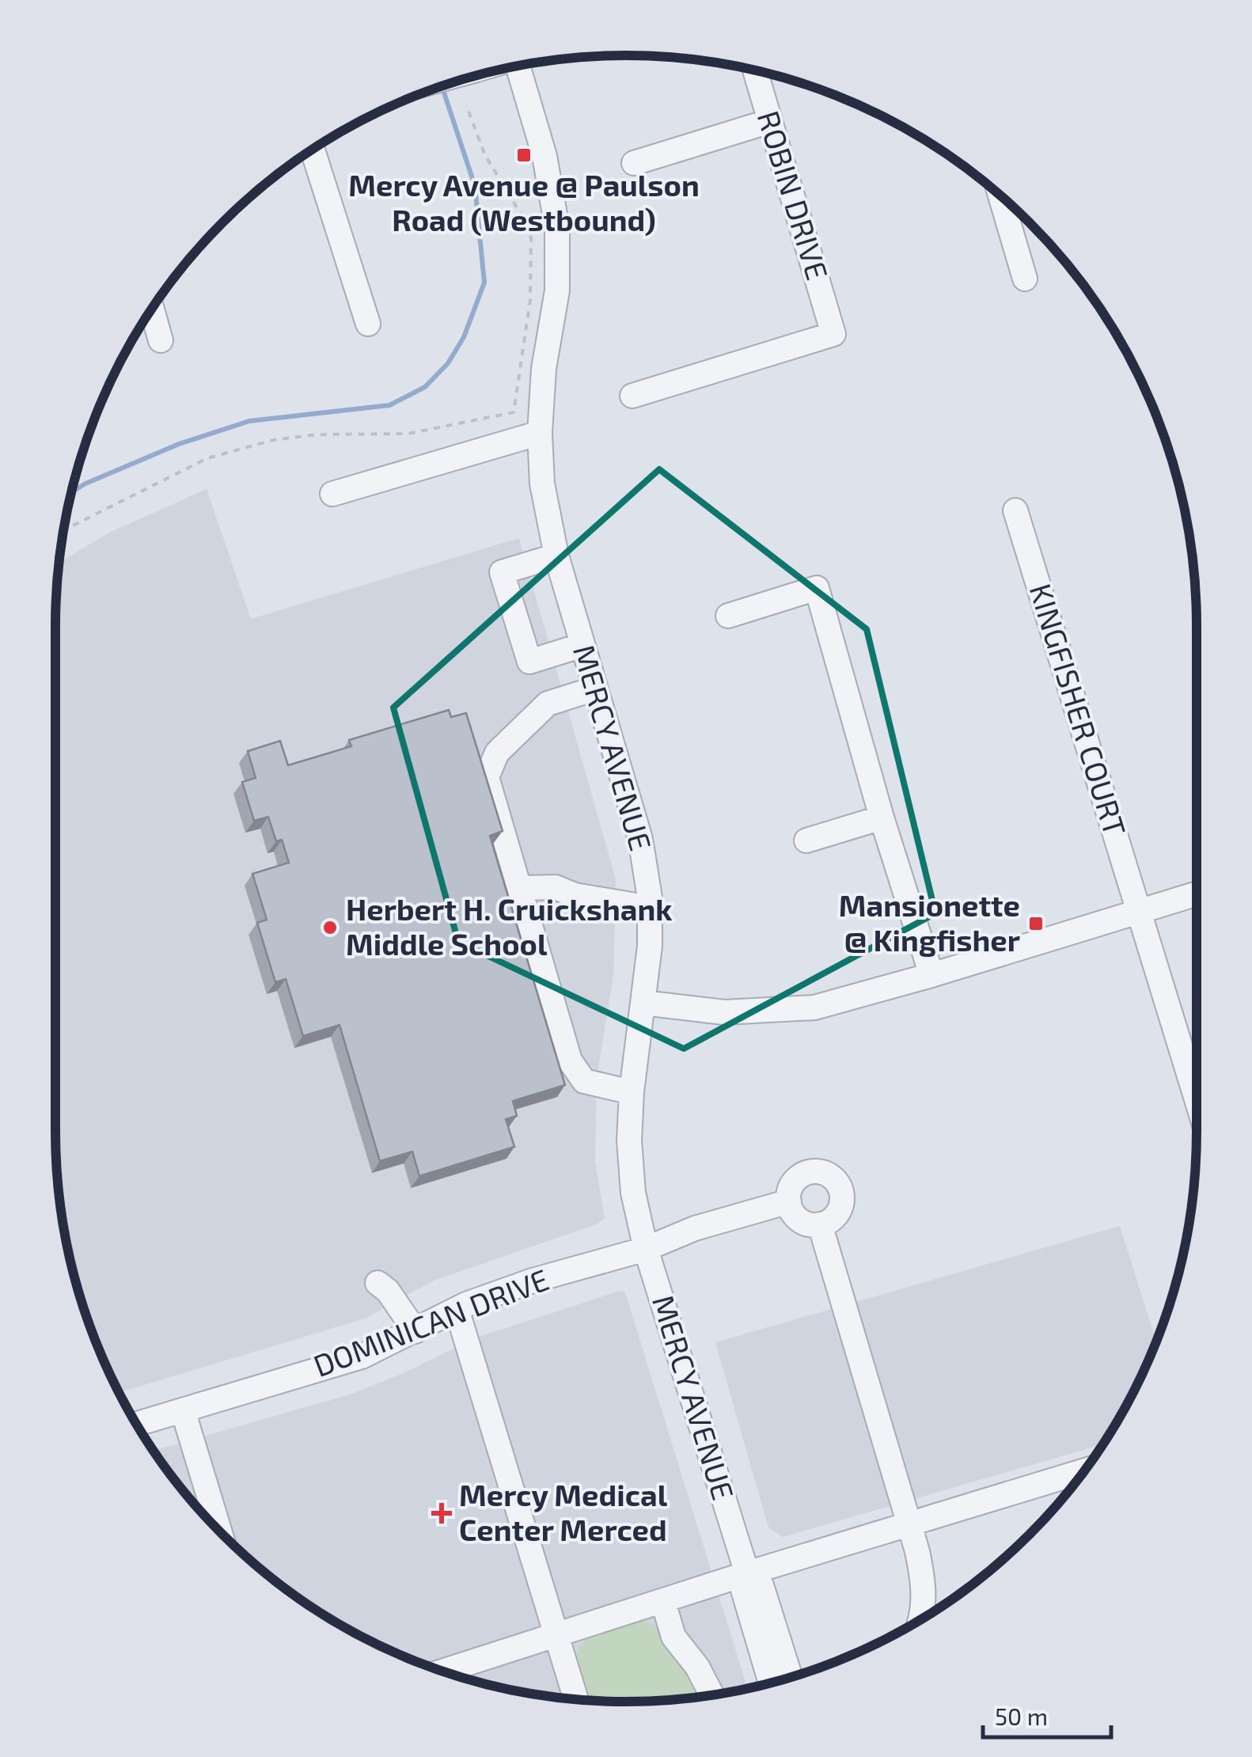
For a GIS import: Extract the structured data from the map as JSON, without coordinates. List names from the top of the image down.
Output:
{
  "streets": {
    "street": [
      "ROBIN DRIVE",
      "KINGFISHER COURT",
      "MERCY AVENUE",
      "DOMINICAN DRIVE"
    ]
  },
  "crossings": [
    ["MERCY AVENUE", "DOMINICAN DRIVE"]
  ],
  "places": {
    "transit": ["Mercy Avenue @ Paulson Road (Westbound)", "Mansionette @ Kingfisher"],
    "other": ["Herbert H. Cruickshank Middle School"],
    "health": ["Mercy Medical Center Merced"]
  },
  "scale_bar": "50 m"
}
